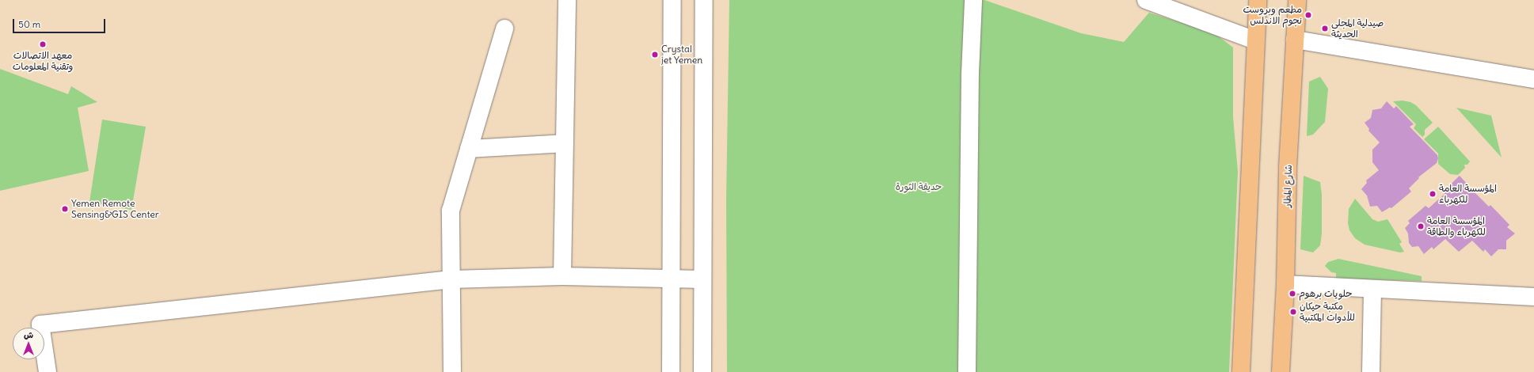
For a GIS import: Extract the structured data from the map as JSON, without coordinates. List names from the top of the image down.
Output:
{
  "streets": {
    "main road": ["شارع المطار"]
  },
  "parks": ["حديقة الثورة"],
  "places": [
    "مطعم وبروست نجوم الاندلس",
    "صيدلية المجلي الحديثة",
    "معهد الاتصالات وتقنية المعلومات",
    "Crystal jet Yemen",
    "المؤسسة العامة للكهرباء",
    "Yemen Remote Sensing&GIS Center",
    "المؤسسة العامة للكهرباء والطاقة",
    "حلويات برهوم",
    "مكتبة حيكان للأدوات المكتبية"
  ],
  "scale_bar": "50 m",
  "north": "top"
}
